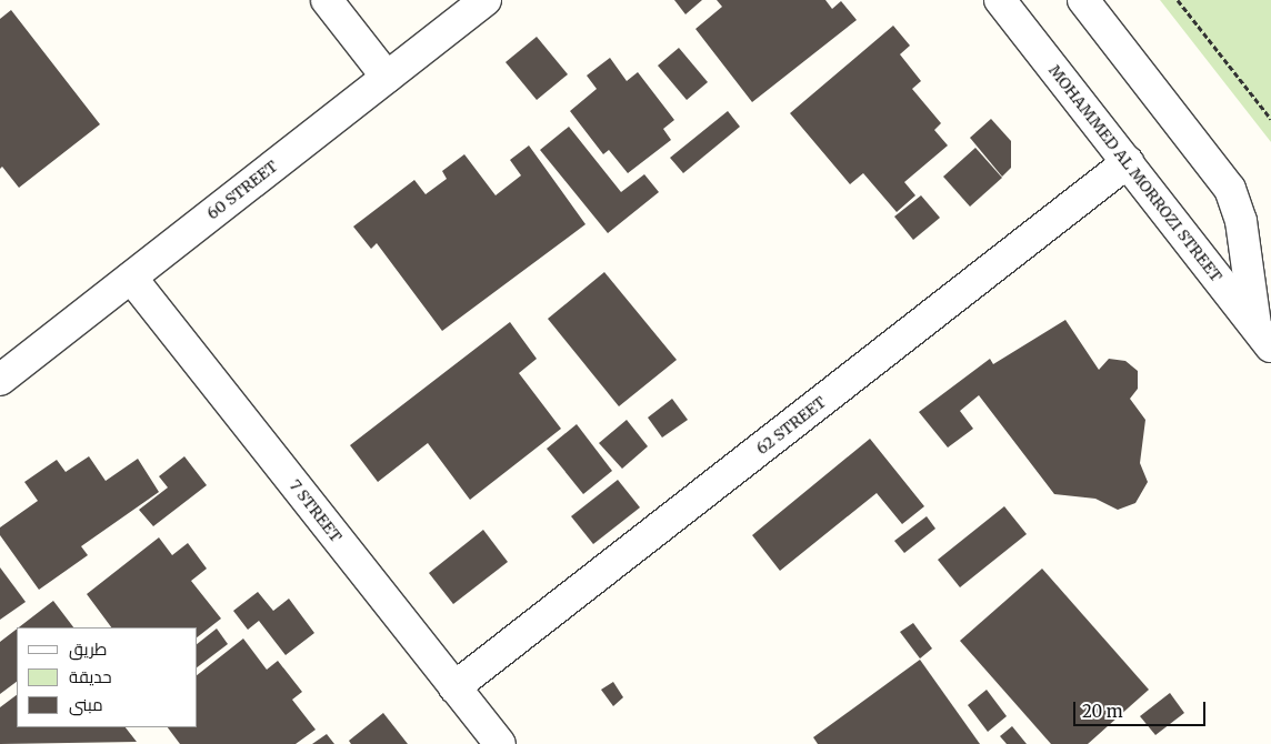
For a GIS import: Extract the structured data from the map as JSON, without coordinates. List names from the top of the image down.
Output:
{
  "streets": {
    "street": [
      "MOHAMMED AL MORROZI STREET",
      "60 STREET",
      "62 STREET",
      "7 STREET"
    ]
  },
  "crossings": [
    ["MOHAMMED AL MORROZI STREET", "62 STREET"],
    ["60 STREET", "7 STREET"],
    ["62 STREET", "7 STREET"]
  ],
  "legend": ["طريق", "حديقة", "مبنى"],
  "scale_bar": "20 m"
}
